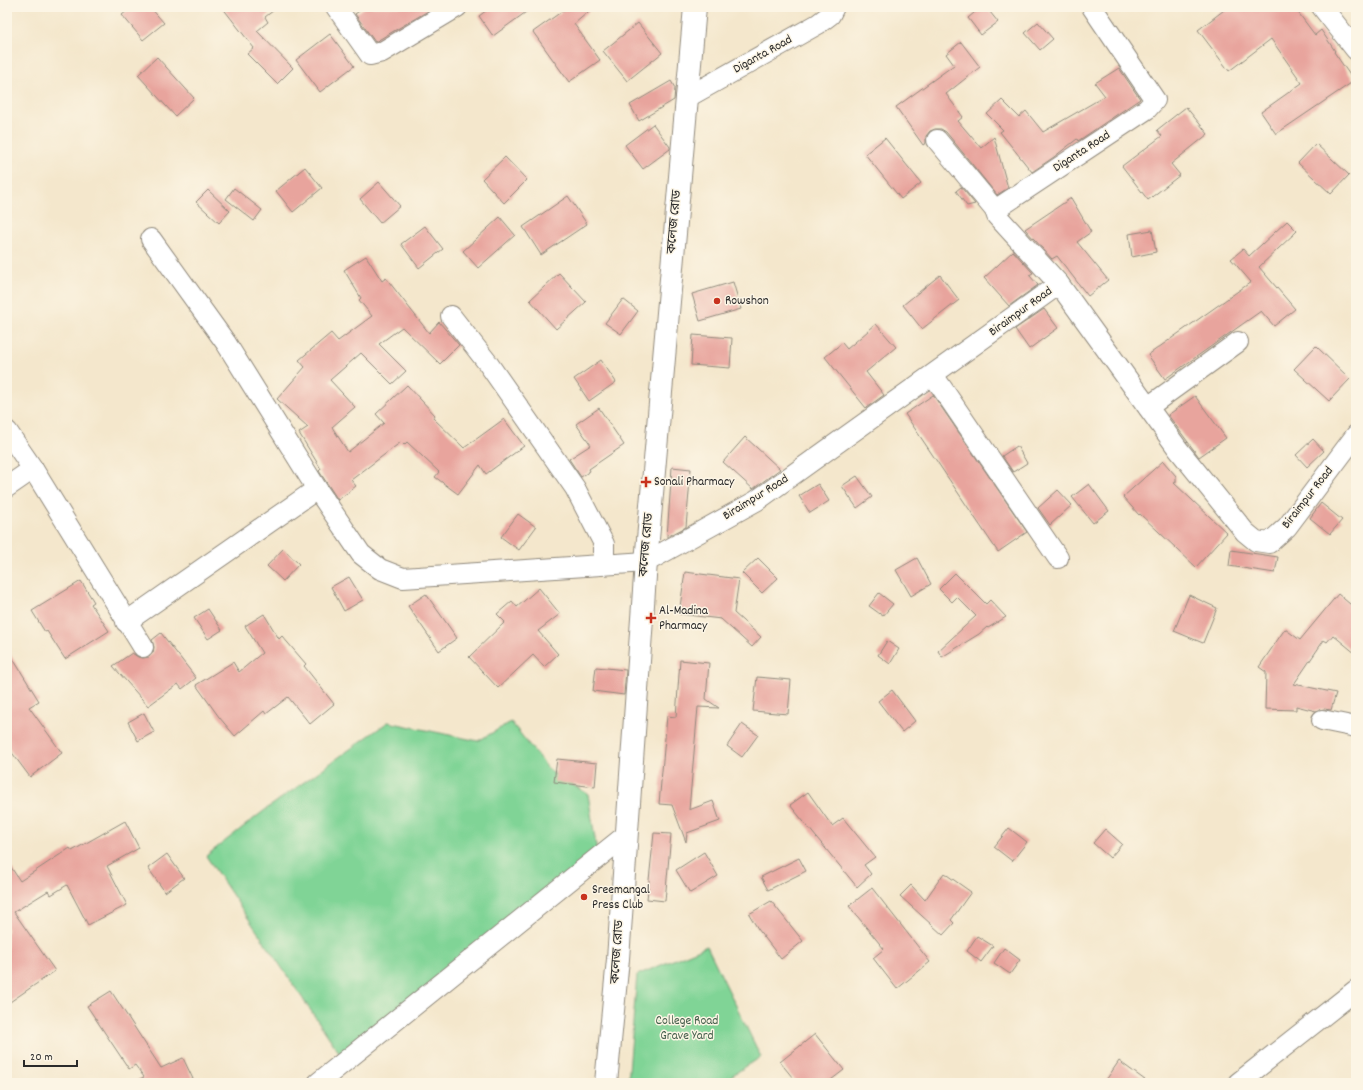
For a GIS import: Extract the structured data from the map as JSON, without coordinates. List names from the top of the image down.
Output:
{
  "streets": {
    "main road": ["কলেজ রোড"],
    "street": ["Diganta Road", "Biraimpur Road"]
  },
  "crossings": [
    ["Diganta Road", "কলেজ রোড"],
    ["কলেজ রোড", "Biraimpur Road"]
  ],
  "parks": ["College Road Grave Yard"],
  "places": {
    "other": ["Rowshon", "Sreemangal Press Club"],
    "health": ["Sonali Pharmacy", "Al-Madina Pharmacy"]
  },
  "scale_bar": "20 m"
}
